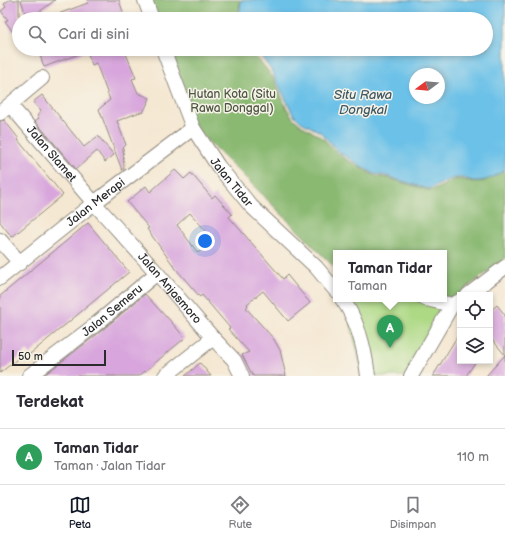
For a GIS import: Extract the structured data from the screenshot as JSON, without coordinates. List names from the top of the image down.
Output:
{
  "streets": {
    "street": [
      "Jalan Slamet",
      "Jalan Tidar",
      "Jalan Merapi",
      "Jalan Anjasmoro",
      "Jalan Semeru"
    ]
  },
  "crossings": [
    ["Jalan Slamet", "Jalan Merapi"],
    ["Jalan Slamet", "Jalan Anjasmoro"],
    ["Jalan Tidar", "Jalan Merapi"],
    ["Jalan Merapi", "Jalan Anjasmoro"],
    ["Jalan Anjasmoro", "Jalan Semeru"]
  ],
  "water": ["Situ Rawa Dongkal"],
  "parks": ["Hutan Kota (Situ Rawa Donggal)"],
  "scale_bar": "50 m",
  "north": "left",
  "page": {
    "search": "Cari di sini",
    "popup": ["Taman Tidar", "Taman"],
    "pins": "A",
    "scale": "50 m",
    "heading": "Terdekat",
    "list": [
      {
        "mark": "A",
        "name": "Taman Tidar",
        "note": "Taman · Jalan Tidar",
        "value": "110 m"
      }
    ],
    "nav": ["Peta", "Rute", "Disimpan"]
  }
}
